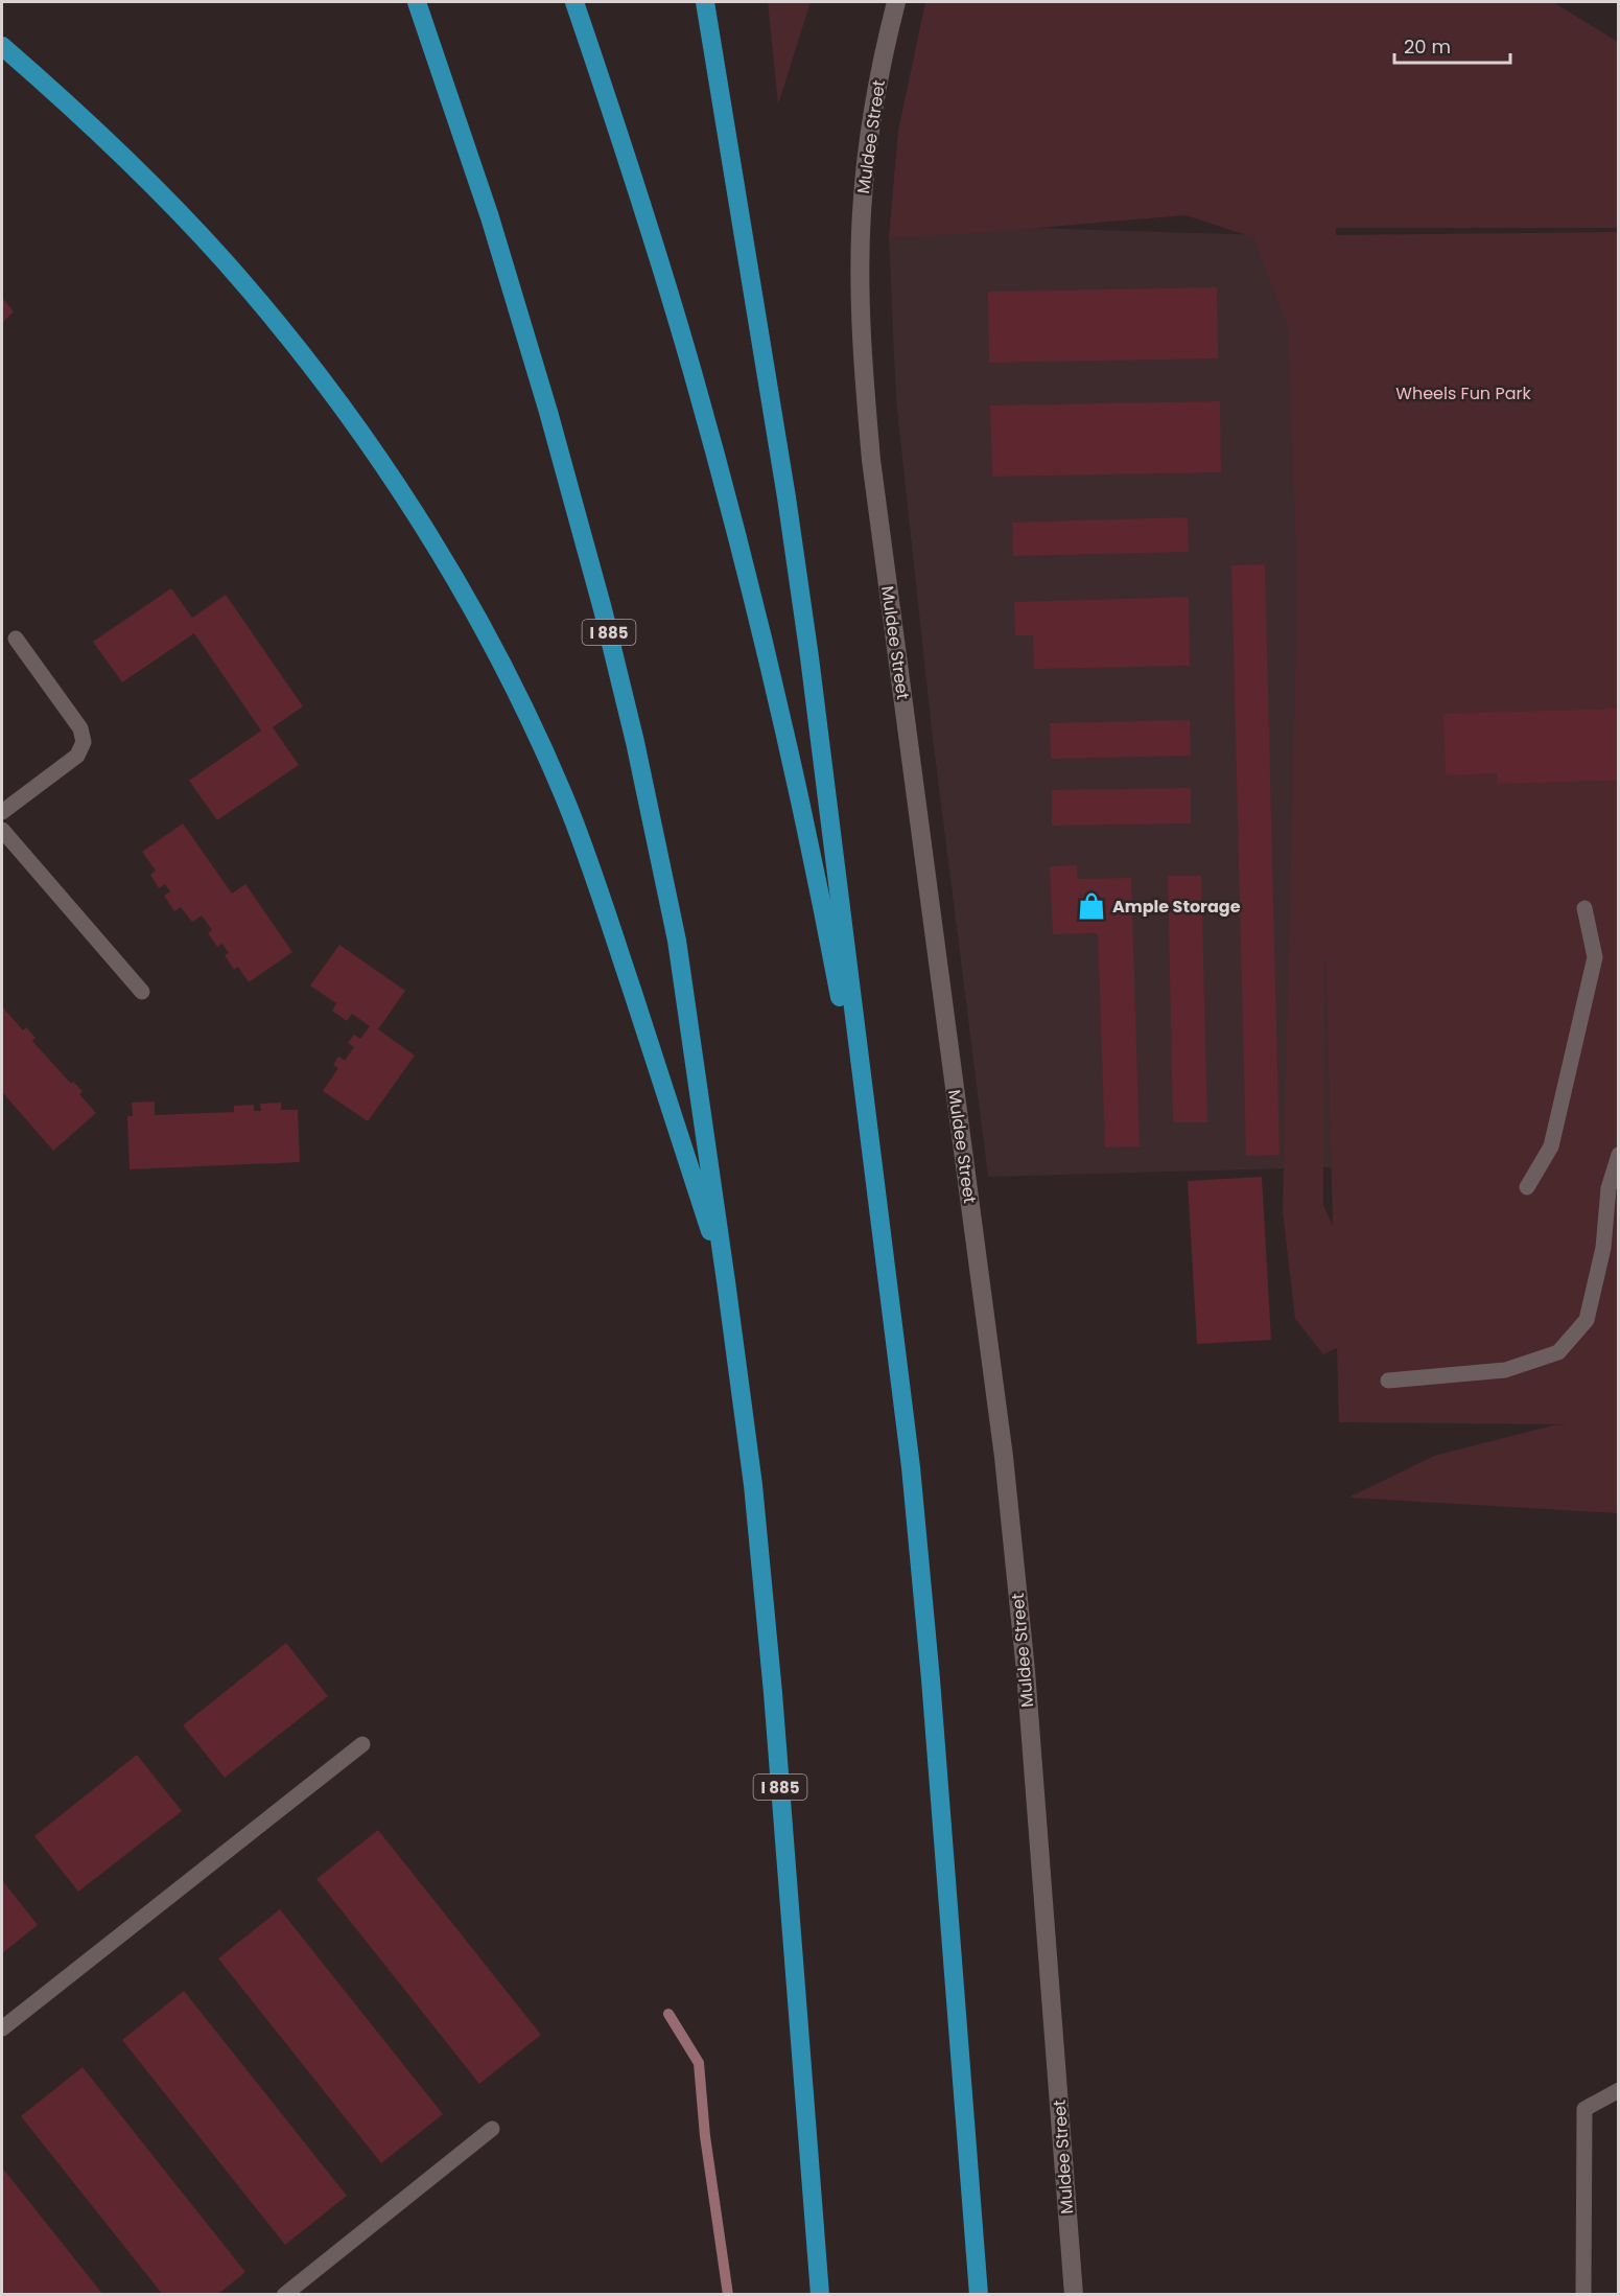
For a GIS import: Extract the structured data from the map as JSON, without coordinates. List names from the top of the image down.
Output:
{
  "streets": {
    "highway": ["I 885"],
    "street": ["Muldee Street"]
  },
  "parks": ["Wheels Fun Park"],
  "places": {
    "shop": ["Ample Storage"]
  },
  "scale_bar": "20 m"
}
